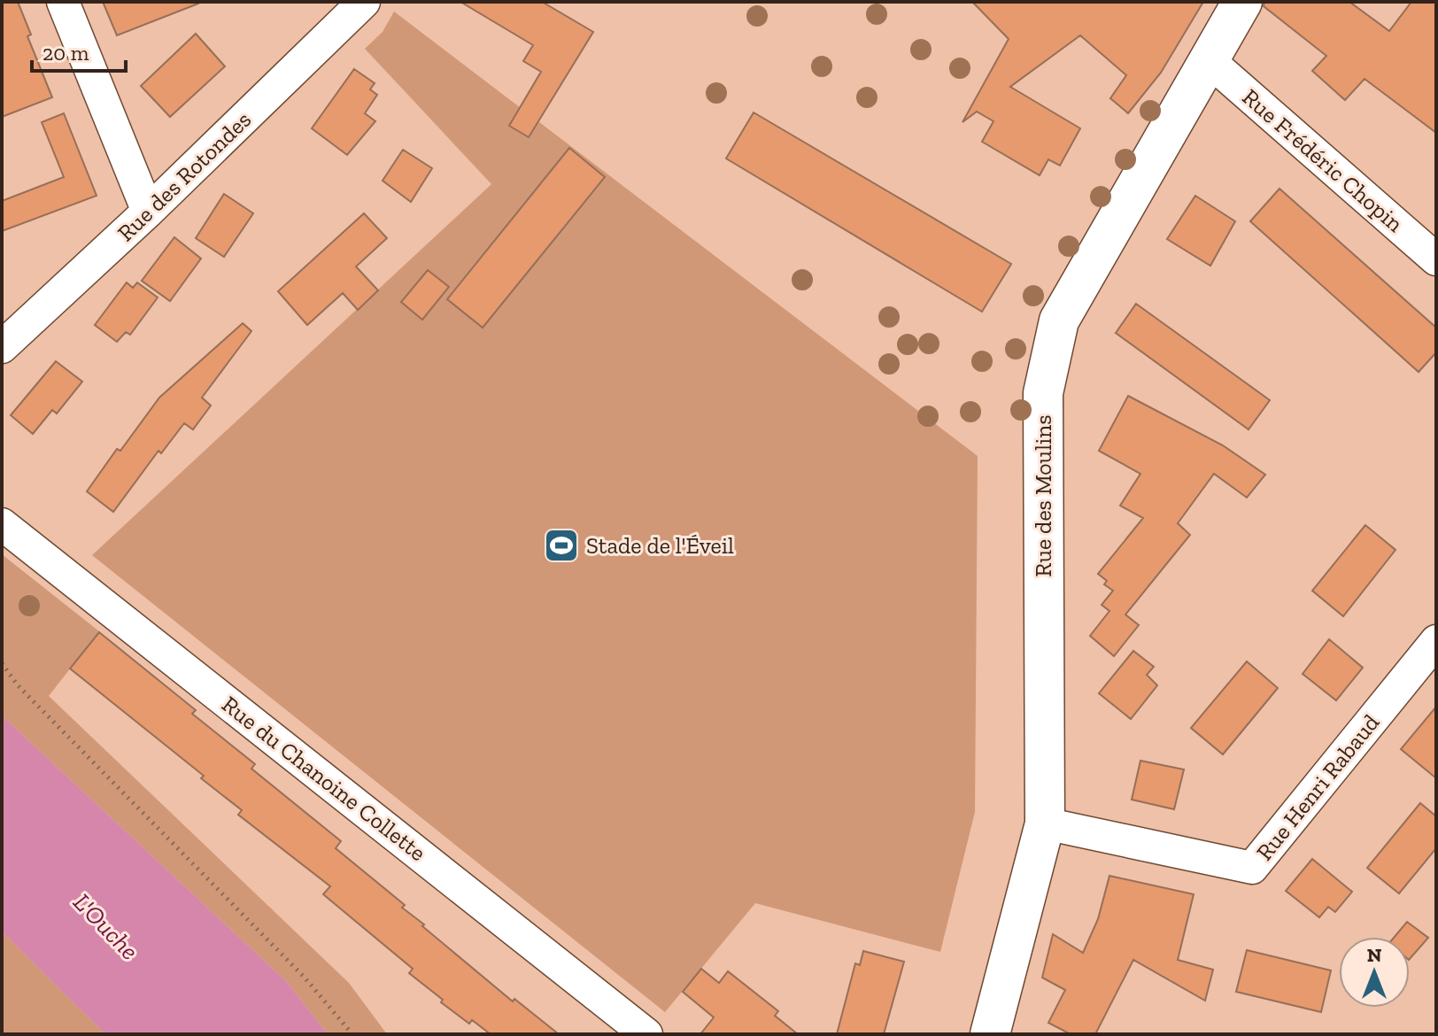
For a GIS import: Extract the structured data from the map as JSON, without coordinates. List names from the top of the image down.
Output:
{
  "streets": {
    "street": [
      "Rue Frédéric Chopin",
      "Rue des Rotondes",
      "Rue des Moulins",
      "Rue du Chanoine Collette",
      "Rue Henri Rabaud"
    ]
  },
  "crossings": [
    ["Rue Frédéric Chopin", "Rue des Moulins"],
    ["Rue des Moulins", "Rue Henri Rabaud"]
  ],
  "water": ["L'Ouche"],
  "places": {
    "sports": ["Stade de l'Éveil"]
  },
  "scale_bar": "20 m",
  "north": "top"
}
